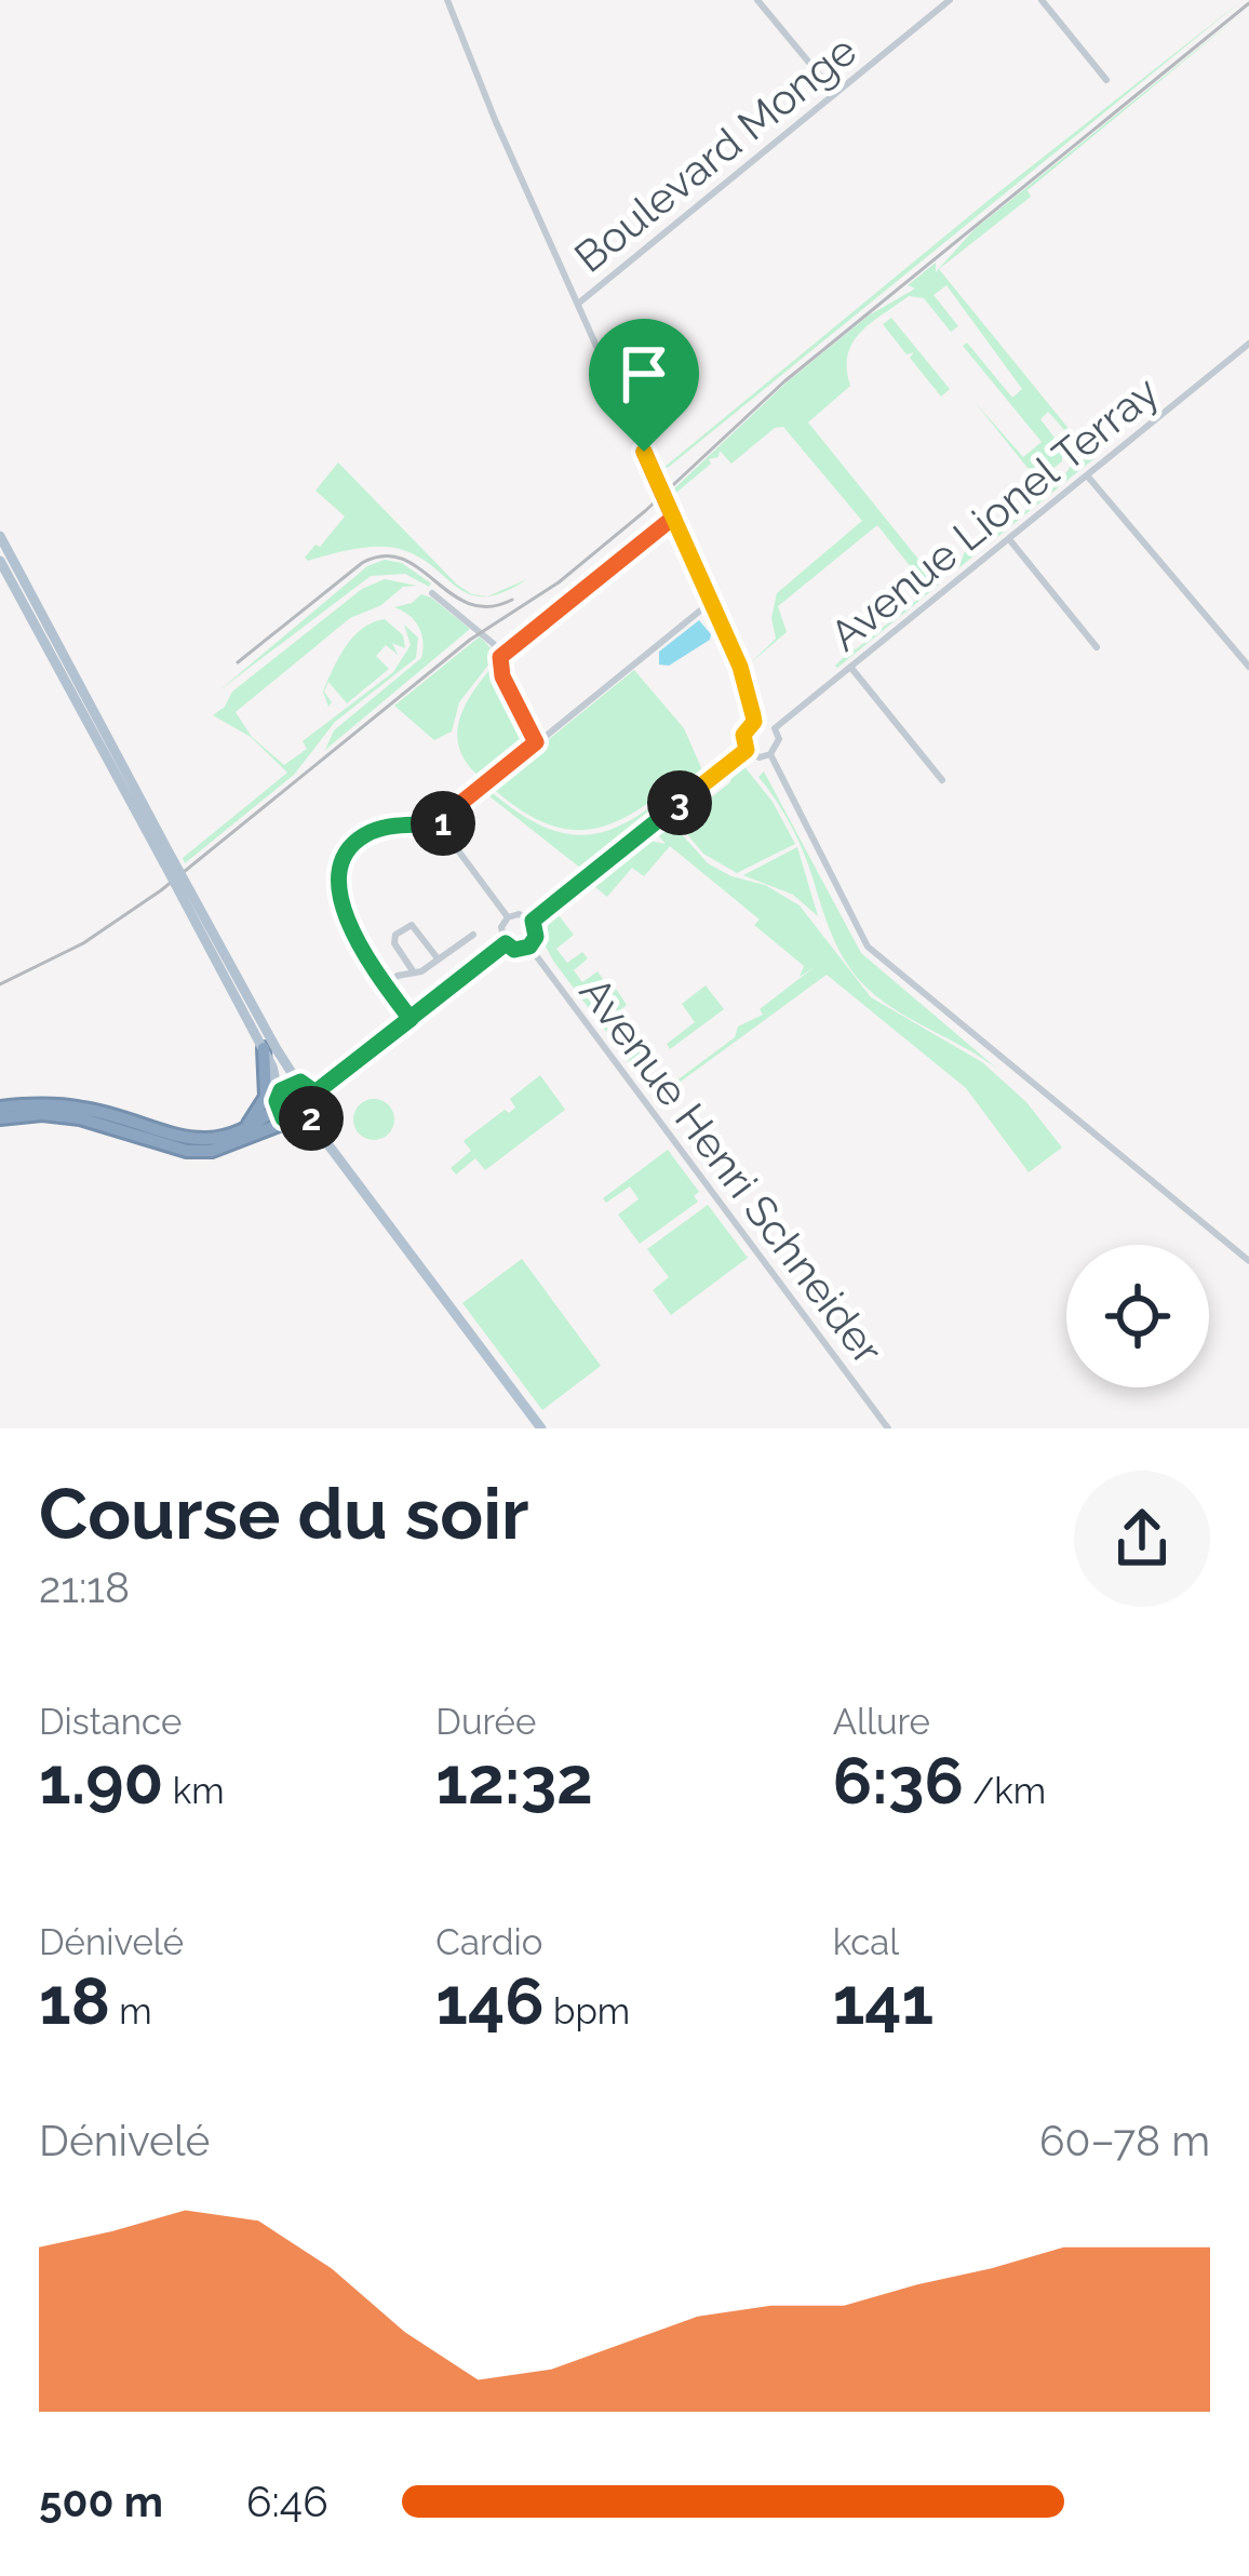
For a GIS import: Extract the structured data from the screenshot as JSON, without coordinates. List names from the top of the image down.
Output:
{
  "streets": {
    "street": ["Boulevard Monge", "Avenue Lionel Terray", "Avenue Henri Schneider"]
  },
  "page": {
    "pins": ["3", "1", "2"],
    "heading": ["Course du soir", "21:18"],
    "stats": [
      ["Distance", "1.90 km"],
      ["Durée", "12:32"],
      ["Allure", "6:36 /km"],
      ["Dénivelé", "18 m"],
      ["Cardio", "146 bpm"],
      ["kcal", "141"]
    ],
    "chart": ["Dénivelé", "60–78 m"],
    "list": [
      {
        "name": "500 m",
        "note": "6:46"
      }
    ]
  }
}
